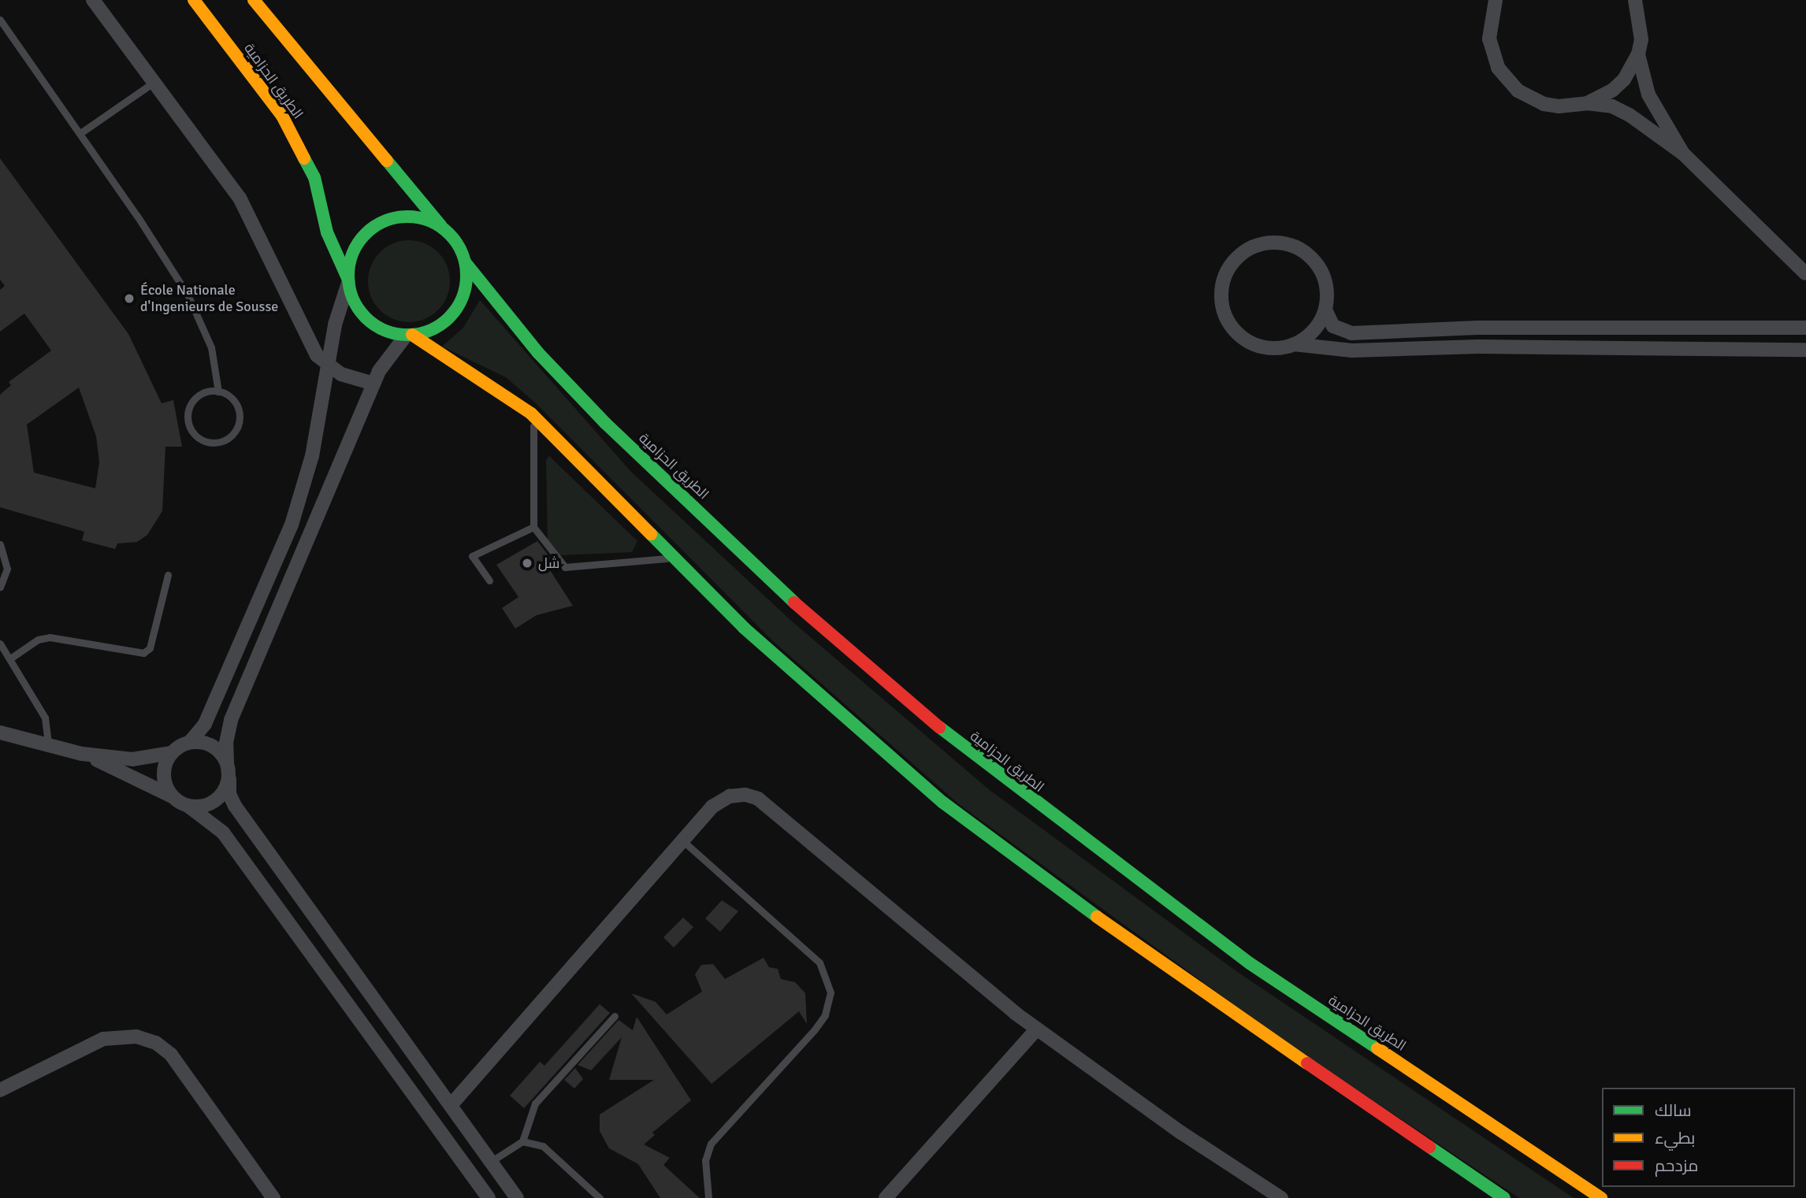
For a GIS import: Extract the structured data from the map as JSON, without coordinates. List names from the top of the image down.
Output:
{
  "streets": {
    "highway": ["الطريق الحزامية"]
  },
  "places": ["École Nationale d'Ingenieurs de Sousse", "شل"],
  "legend": ["سالك", "بطيء", "مزدحم"]
}
